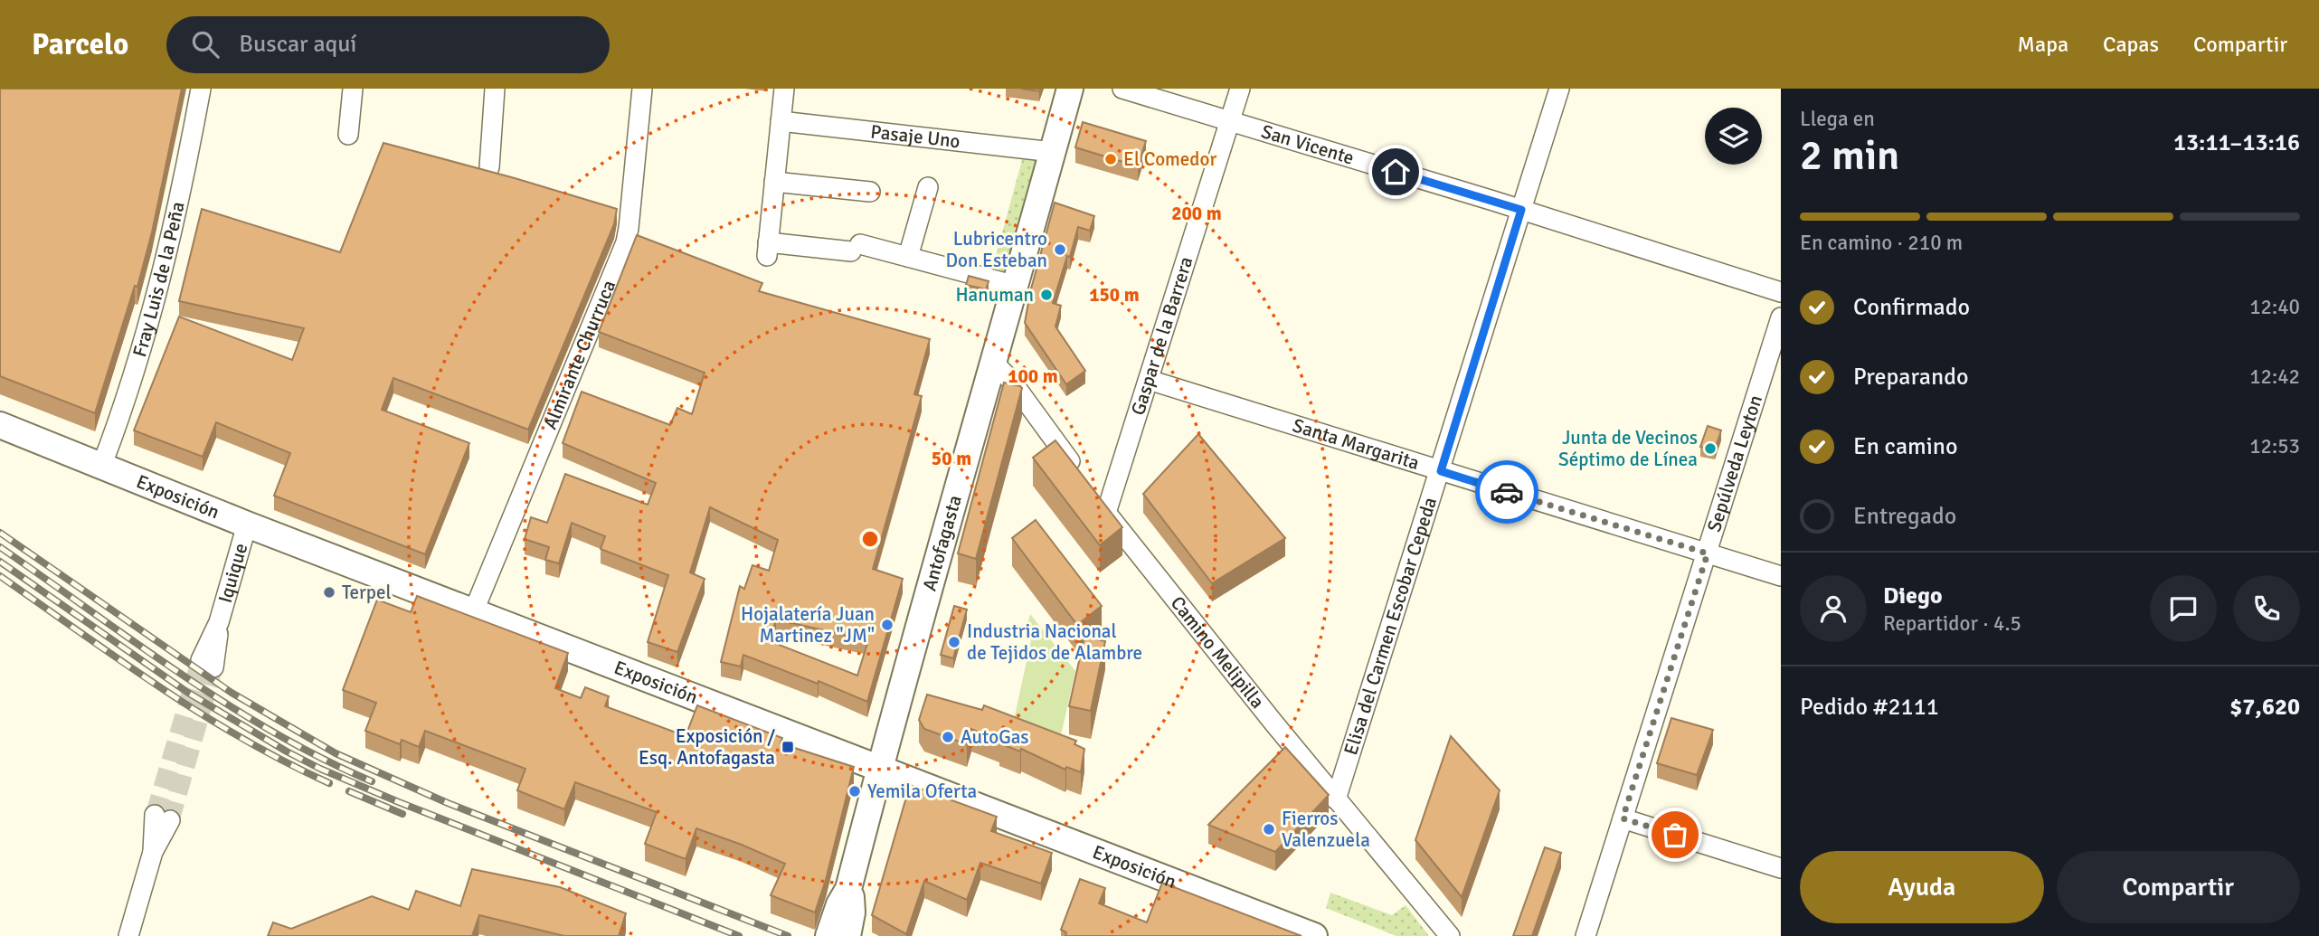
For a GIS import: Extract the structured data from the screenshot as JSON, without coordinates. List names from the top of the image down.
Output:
{
  "streets": {
    "main road": ["Exposición", "Antofagasta"],
    "street": [
      "Pasaje Uno",
      "San Vicente",
      "Fray Luis de la Peña",
      "Gaspar de la Barrera",
      "Almirante Churruca",
      "Santa Margarita",
      "Sepúlveda Leyton",
      "Iquique",
      "Elisa del Carmen Escobar Cepeda",
      "Camino Melipilla"
    ]
  },
  "crossings": [
    ["Pasaje Uno", "Antofagasta"],
    ["San Vicente", "Gaspar de la Barrera"],
    ["San Vicente", "Elisa del Carmen Escobar Cepeda"],
    ["Fray Luis de la Peña", "Exposición"],
    ["Gaspar de la Barrera", "Santa Margarita"],
    ["Gaspar de la Barrera", "Camino Melipilla"],
    ["Almirante Churruca", "Exposición"],
    ["Santa Margarita", "Sepúlveda Leyton"],
    ["Santa Margarita", "Elisa del Carmen Escobar Cepeda"],
    ["Exposición", "Antofagasta"],
    ["Exposición", "Iquique"],
    ["Elisa del Carmen Escobar Cepeda", "Camino Melipilla"]
  ],
  "places": {
    "other": [
      "El Comedor",
      "Lubricentro Don Esteban",
      "Hanuman",
      "Junta de Vecinos Séptimo de Línea",
      "Terpel",
      "Hojalatería Juan Martinez \"JM\"",
      "Industria Nacional de Tejidos de Alambre",
      "AutoGas",
      "Yemila Oferta",
      "Fierros Valenzuela"
    ],
    "transit": ["Exposición / Esq. Antofagasta"]
  },
  "page": {
    "header": "Parcelo",
    "search": "Buscar aquí",
    "nav": ["Mapa", "Capas", "Compartir"],
    "heading": ["2 min", "Llega en", "13:11–13:16"],
    "panel": [
      "Diego",
      "Repartidor · 4.5",
      "Pedido #2111",
      "$7,620"
    ],
    "bar": "En camino · 210 m",
    "list": [
      ["Confirmado", "12:40"],
      ["Preparando", "12:42"],
      ["En camino", "12:53"],
      "Entregado"
    ],
    "buttons": ["Ayuda", "Compartir"]
  },
  "rings": [
    "200 m",
    "150 m",
    "100 m",
    "50 m"
  ]
}
